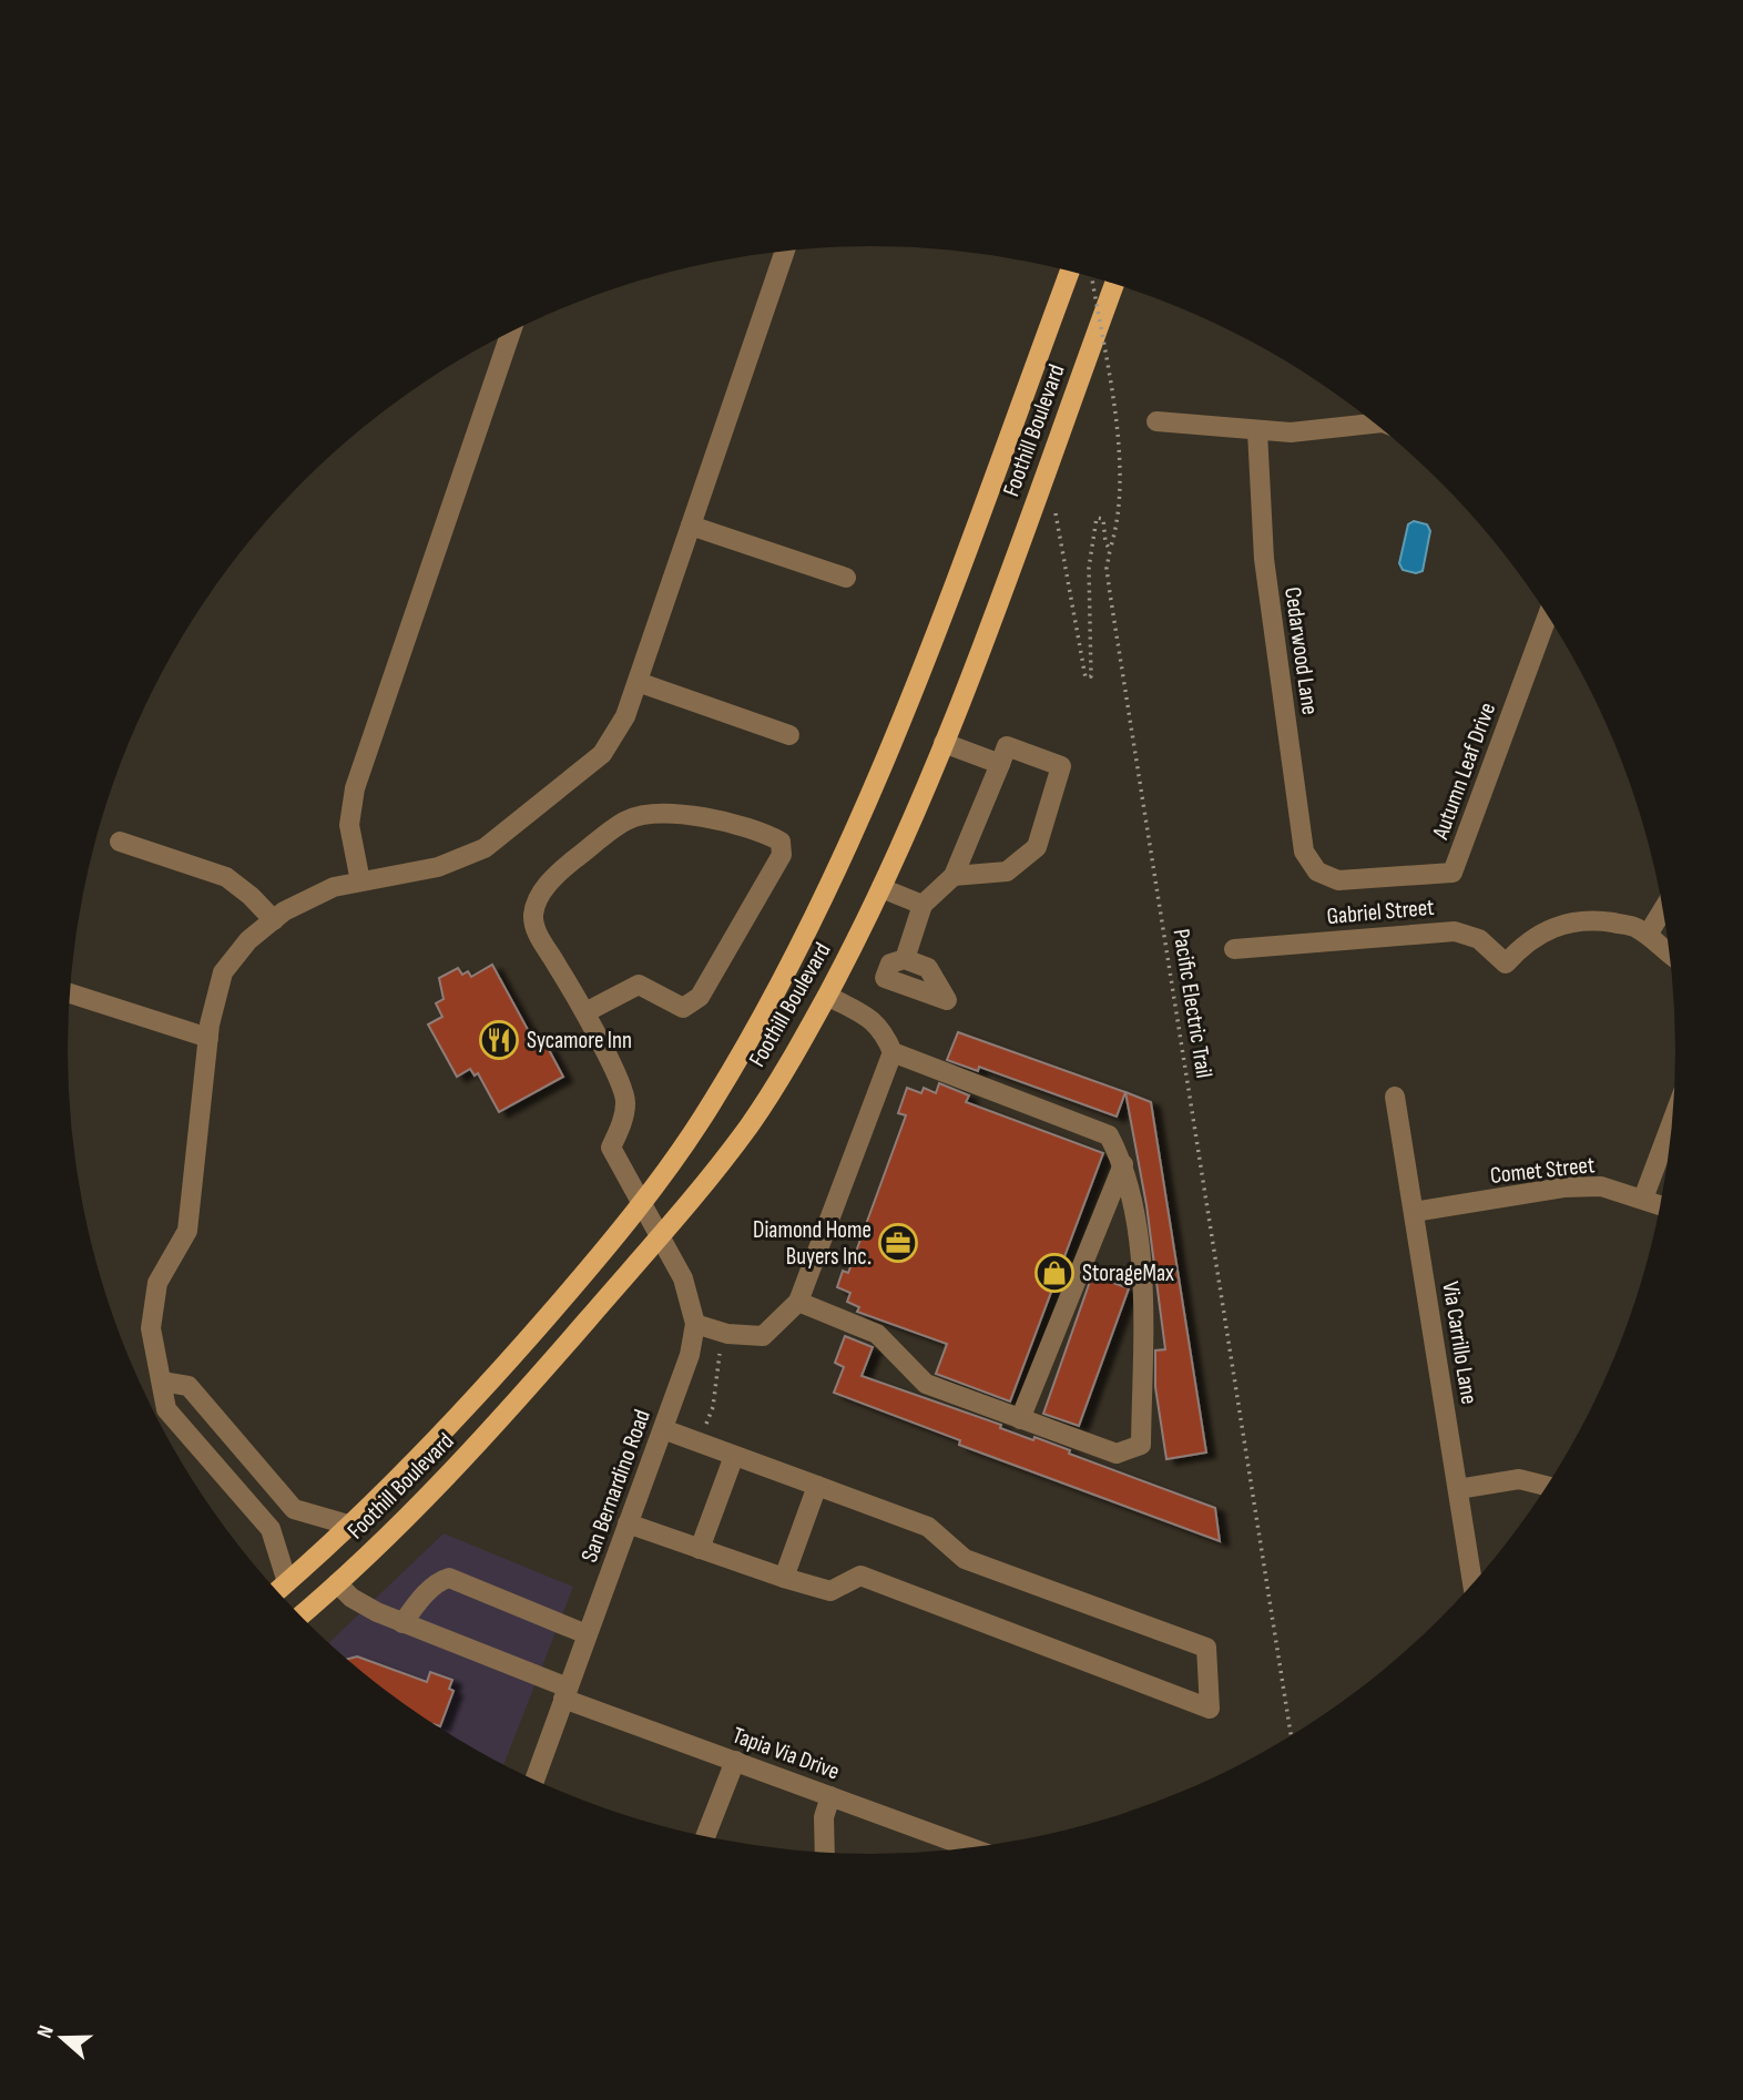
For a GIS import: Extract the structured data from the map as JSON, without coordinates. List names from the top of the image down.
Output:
{
  "streets": {
    "main road": ["Foothill Boulevard"],
    "street": [
      "Cedarwood Lane",
      "Autumn Leaf Drive",
      "Gabriel Street",
      "Comet Street",
      "Via Carrillo Lane",
      "San Bernardino Road",
      "Tapia Via Drive"
    ],
    "path": ["Pacific Electric Trail"]
  },
  "crossings": [
    ["Foothill Boulevard", "San Bernardino Road"],
    ["Foothill Boulevard", "Tapia Via Drive"],
    ["Cedarwood Lane", "Autumn Leaf Drive"],
    ["Comet Street", "Via Carrillo Lane"],
    ["San Bernardino Road", "Tapia Via Drive"]
  ],
  "places": {
    "restaurant": ["Sycamore Inn"],
    "office": ["Diamond Home Buyers Inc."],
    "shop": ["StorageMax"]
  },
  "north": "left"
}
